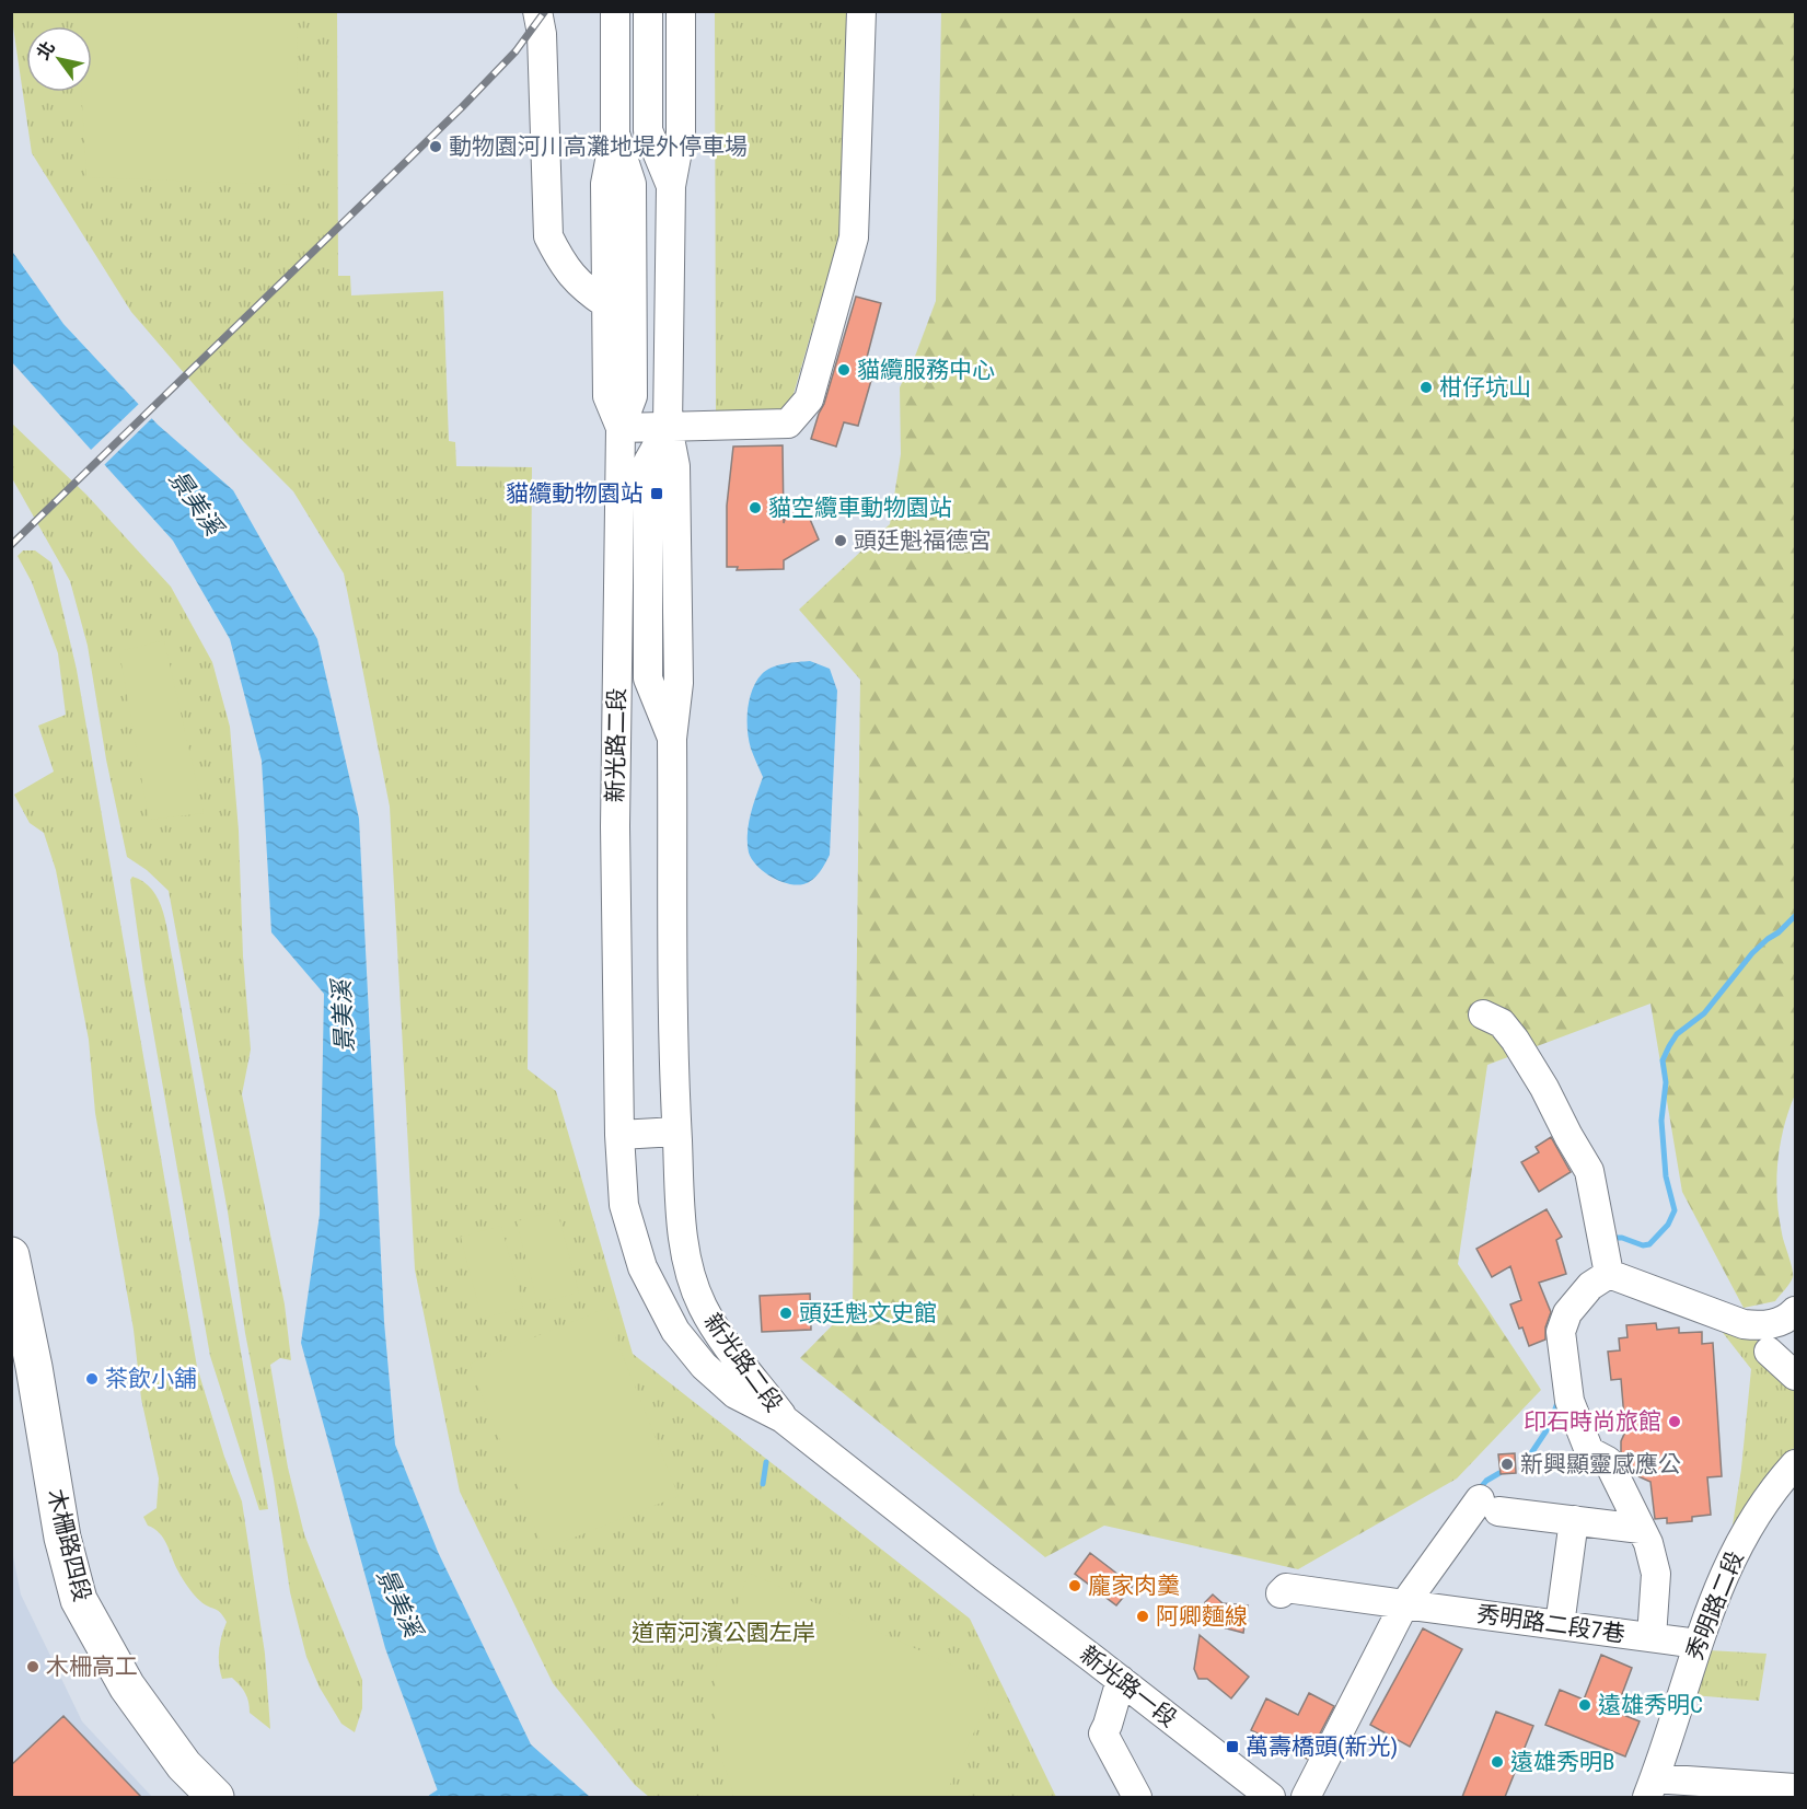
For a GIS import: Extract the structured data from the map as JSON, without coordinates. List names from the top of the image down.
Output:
{
  "streets": {
    "main road": ["木柵路四段"],
    "street": [
      "新光路二段",
      "秀明路二段",
      "秀明路二段7巷",
      "新光路一段"
    ]
  },
  "crossings": [
    ["新光路二段", "新光路一段"],
    ["秀明路二段", "秀明路二段7巷"]
  ],
  "water": ["景美溪"],
  "parks": ["道南河濱公園左岸"],
  "places": {
    "other": [
      "動物園河川高灘地堤外停車場",
      "貓纜服務中心",
      "柑仔坑山",
      "貓空纜車動物園站",
      "頭廷魁福德宮",
      "頭廷魁文史館",
      "茶飲小舖",
      "印石時尚旅館",
      "新興顯靈感應公",
      "龐家肉羹",
      "阿卿麵線",
      "木柵高工",
      "遠雄秀明C",
      "遠雄秀明B"
    ],
    "transit": ["貓纜動物園站", "萬壽橋頭(新光)"]
  },
  "north": "top left"
}
